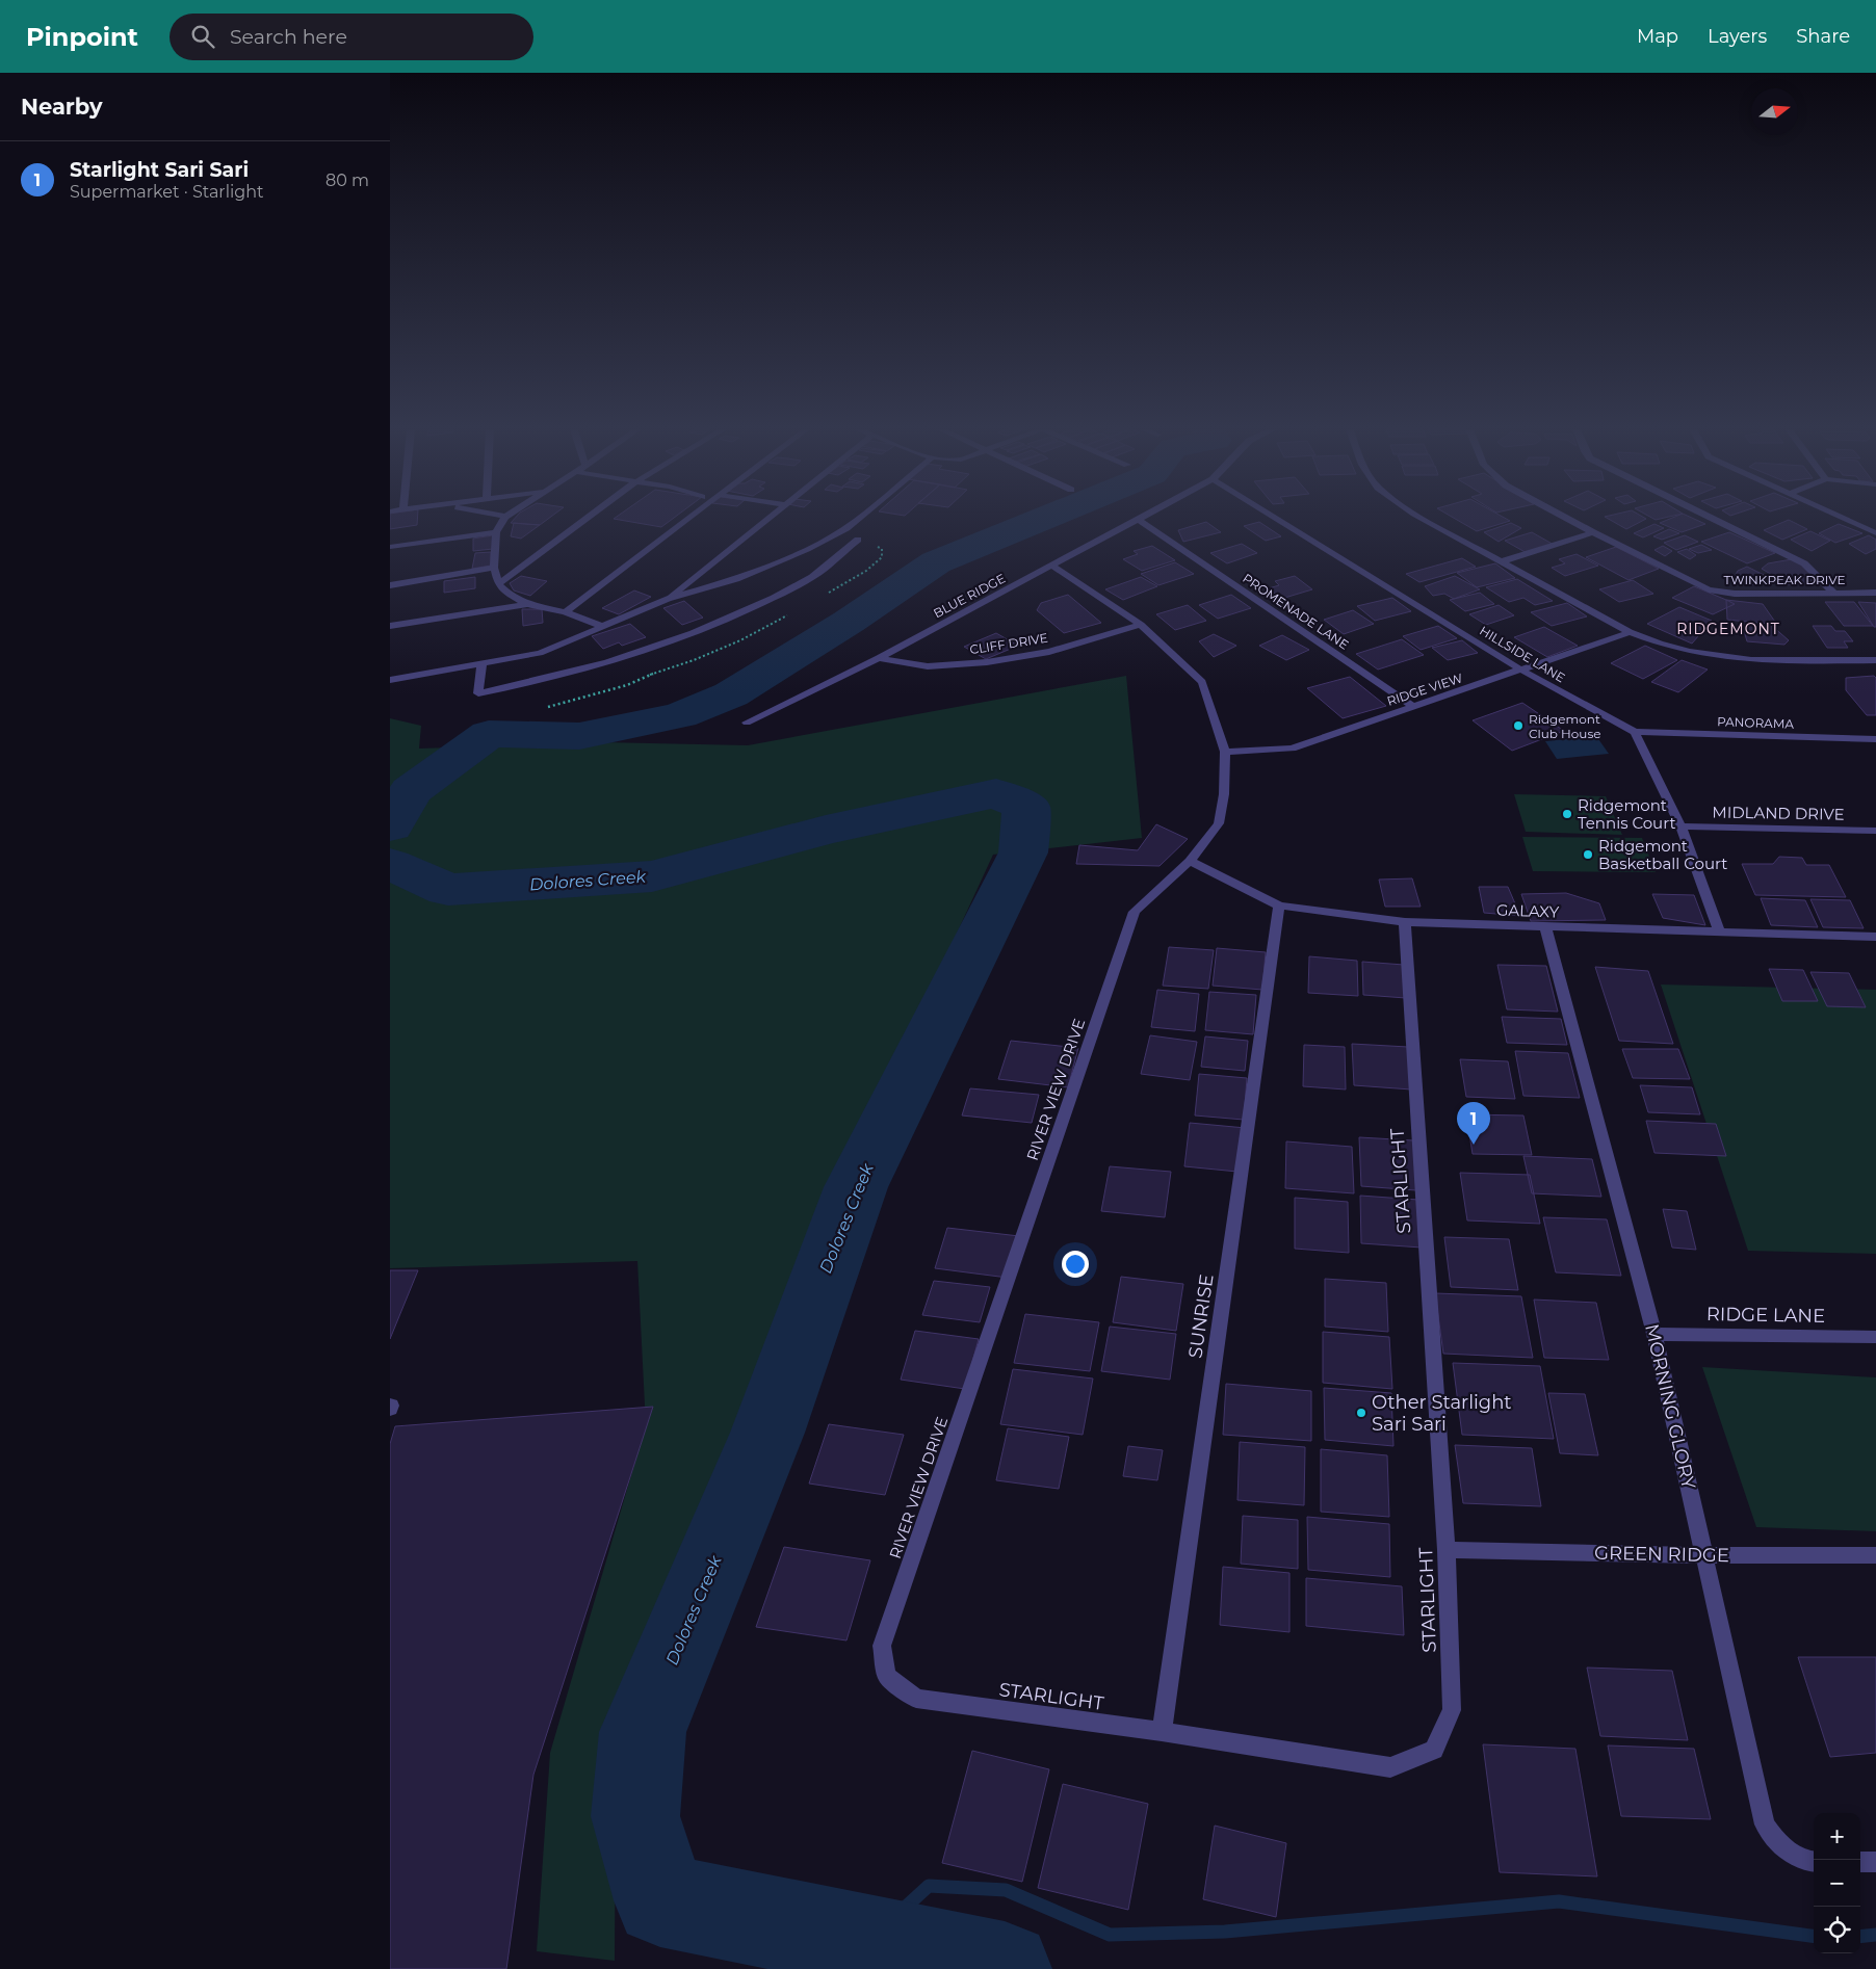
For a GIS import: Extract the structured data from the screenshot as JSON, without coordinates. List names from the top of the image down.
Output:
{
  "streets": {
    "street": [
      "TWINKPEAK DRIVE",
      "BLUE RIDGE",
      "PROMENADE LANE",
      "CLIFF DRIVE",
      "HILLSIDE LANE",
      "RIDGE VIEW",
      "PANORAMA",
      "MIDLAND DRIVE",
      "GALAXY",
      "RIVER VIEW DRIVE",
      "STARLIGHT",
      "RIDGE LANE",
      "SUNRISE",
      "MORNING GLORY",
      "GREEN RIDGE"
    ]
  },
  "crossings": [
    ["BLUE RIDGE", "PROMENADE LANE"],
    ["BLUE RIDGE", "CLIFF DRIVE"],
    ["BLUE RIDGE", "RIVER VIEW DRIVE"],
    ["PROMENADE LANE", "RIDGE VIEW"],
    ["CLIFF DRIVE", "RIVER VIEW DRIVE"],
    ["HILLSIDE LANE", "RIDGE VIEW"],
    ["HILLSIDE LANE", "PANORAMA"],
    ["RIDGE VIEW", "RIVER VIEW DRIVE"],
    ["GALAXY", "RIVER VIEW DRIVE"],
    ["GALAXY", "STARLIGHT"],
    ["GALAXY", "SUNRISE"],
    ["GALAXY", "MORNING GLORY"],
    ["RIVER VIEW DRIVE", "STARLIGHT"],
    ["STARLIGHT", "SUNRISE"],
    ["STARLIGHT", "GREEN RIDGE"],
    ["RIDGE LANE", "MORNING GLORY"],
    ["MORNING GLORY", "GREEN RIDGE"]
  ],
  "districts": ["RIDGEMONT"],
  "water": ["Dolores Creek"],
  "places": [
    "Ridgemont Club House",
    "Ridgemont Tennis Court",
    "Ridgemont Basketball Court",
    "Other Starlight Sari Sari"
  ],
  "north": "right",
  "page": {
    "header": "Pinpoint",
    "search": "Search here",
    "nav": ["Map", "Layers", "Share"],
    "heading": "Nearby",
    "list": [
      {
        "mark": "1",
        "name": "Starlight Sari Sari",
        "note": "Supermarket · Starlight",
        "value": "80 m"
      }
    ],
    "pins": "1",
    "map_buttons": ["+", "−"]
  }
}
